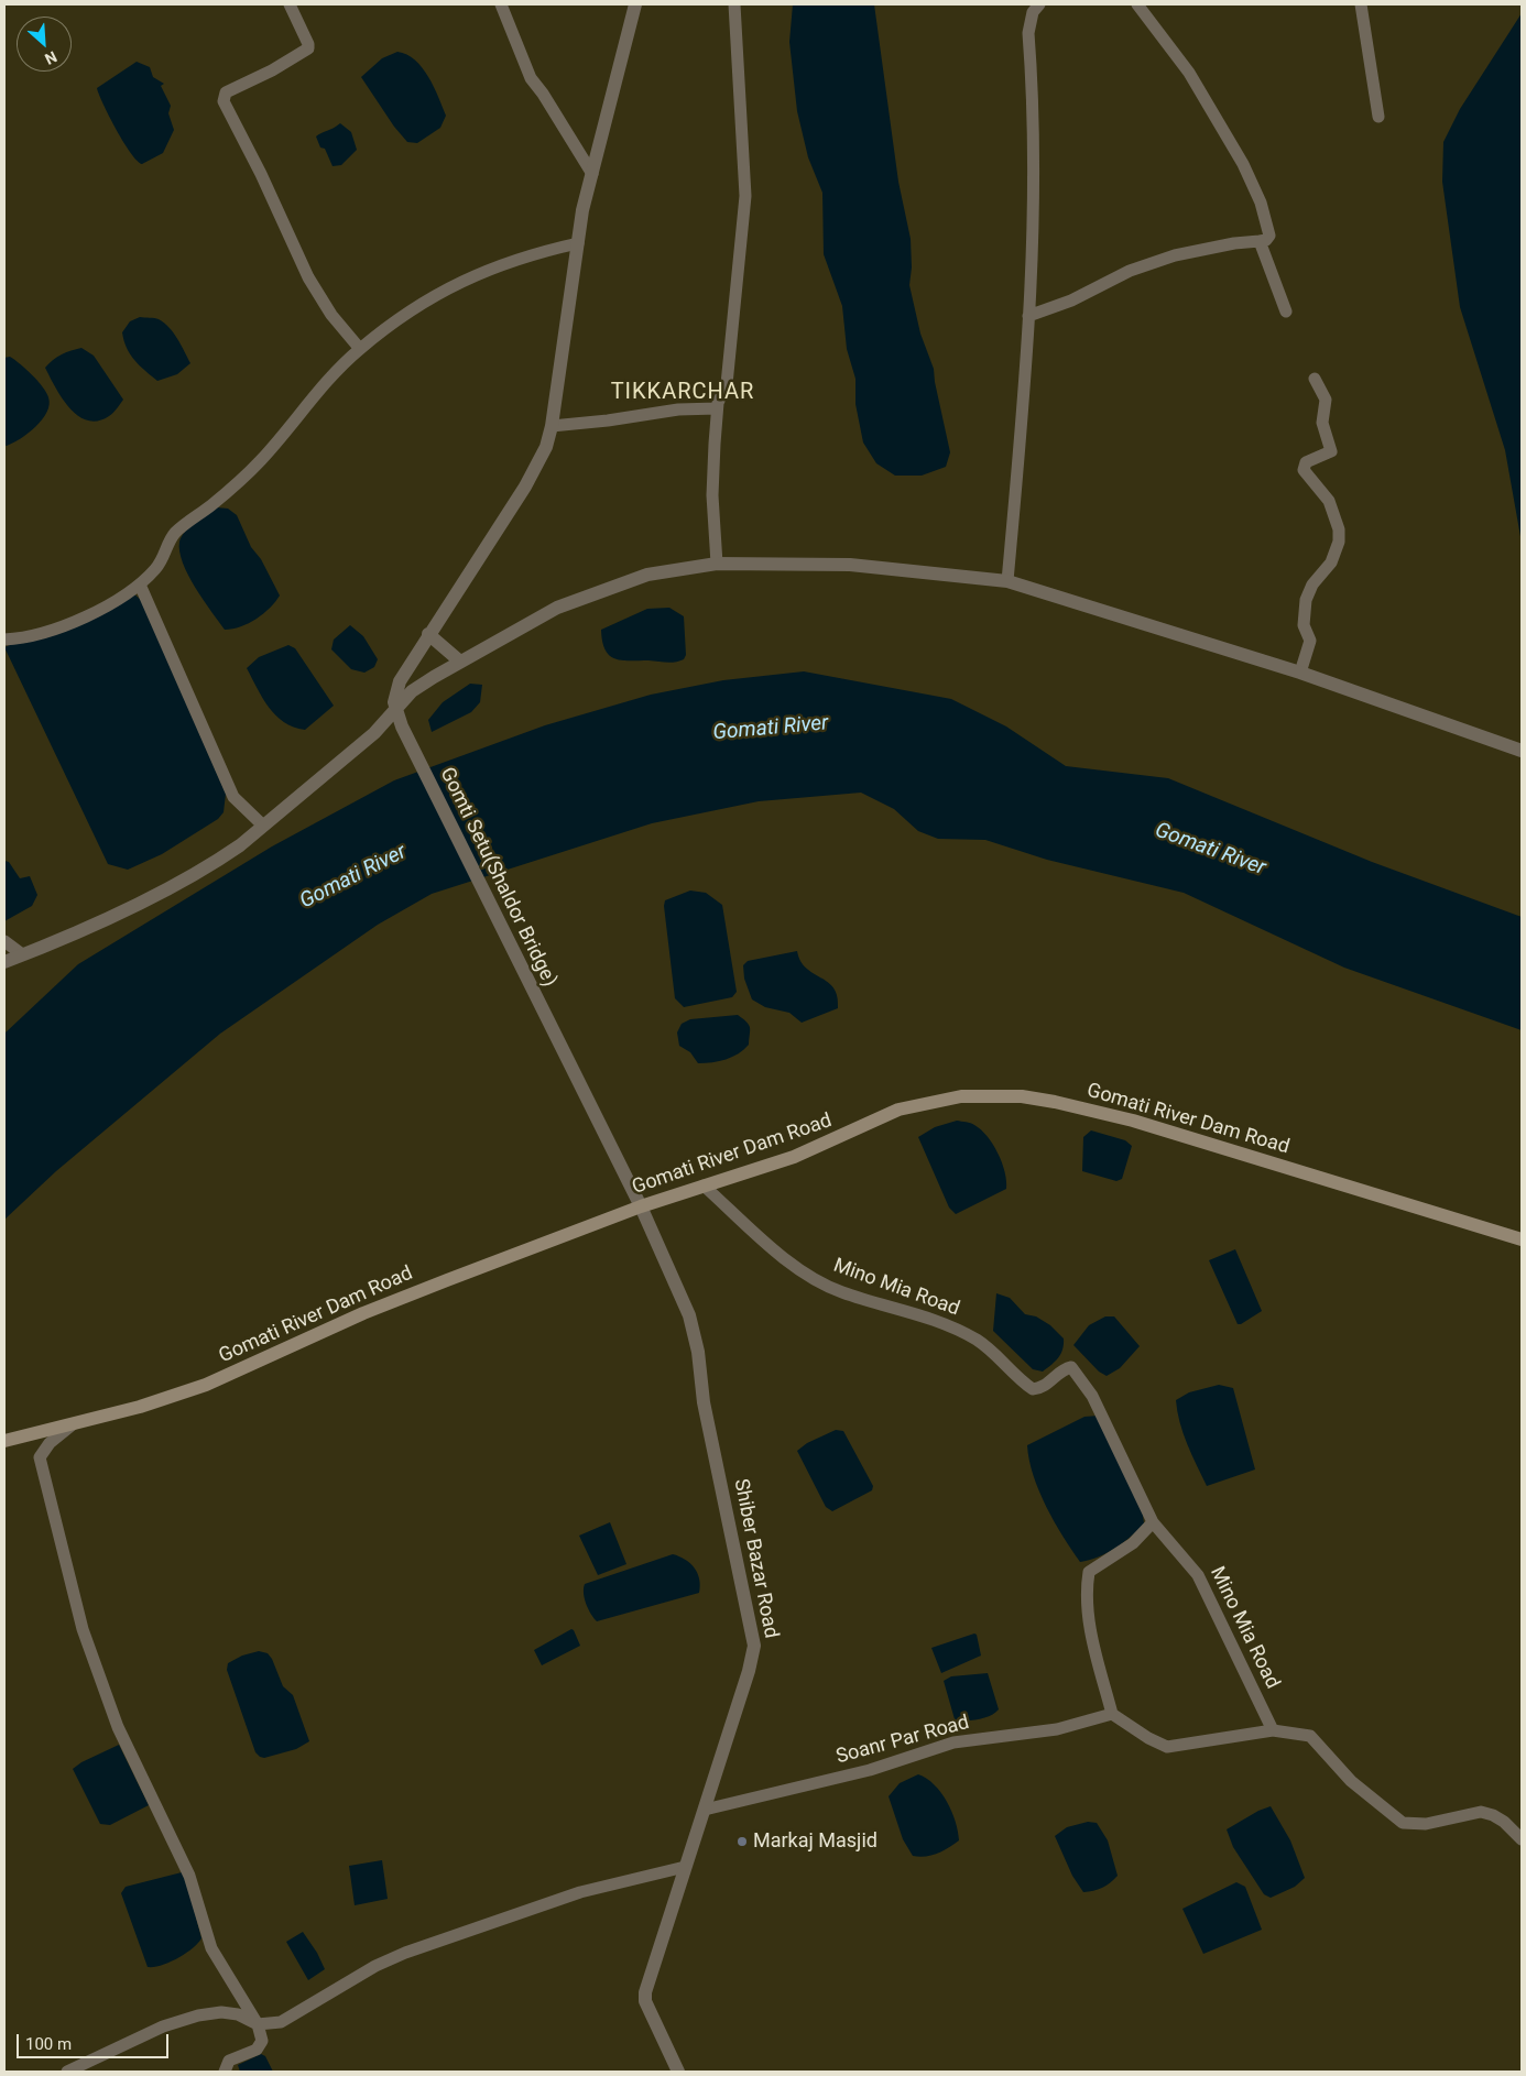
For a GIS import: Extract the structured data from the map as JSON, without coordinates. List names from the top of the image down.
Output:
{
  "streets": {
    "main road": ["Gomati River Dam Road"],
    "street": [
      "Gomti Setu(Shaldor Bridge)",
      "Mino Mia Road",
      "Shiber Bazar Road",
      "Soanr Par Road"
    ]
  },
  "crossings": [
    ["Gomti Setu(Shaldor Bridge)", "Gomati River Dam Road"],
    ["Gomti Setu(Shaldor Bridge)", "Shiber Bazar Road"],
    ["Gomati River Dam Road", "Mino Mia Road"],
    ["Gomati River Dam Road", "Shiber Bazar Road"],
    ["Shiber Bazar Road", "Soanr Par Road"]
  ],
  "districts": ["TIKKARCHAR"],
  "water": ["Gomati River"],
  "places": ["Markaj Masjid"],
  "scale_bar": "100 m",
  "north": "bottom right"
}
